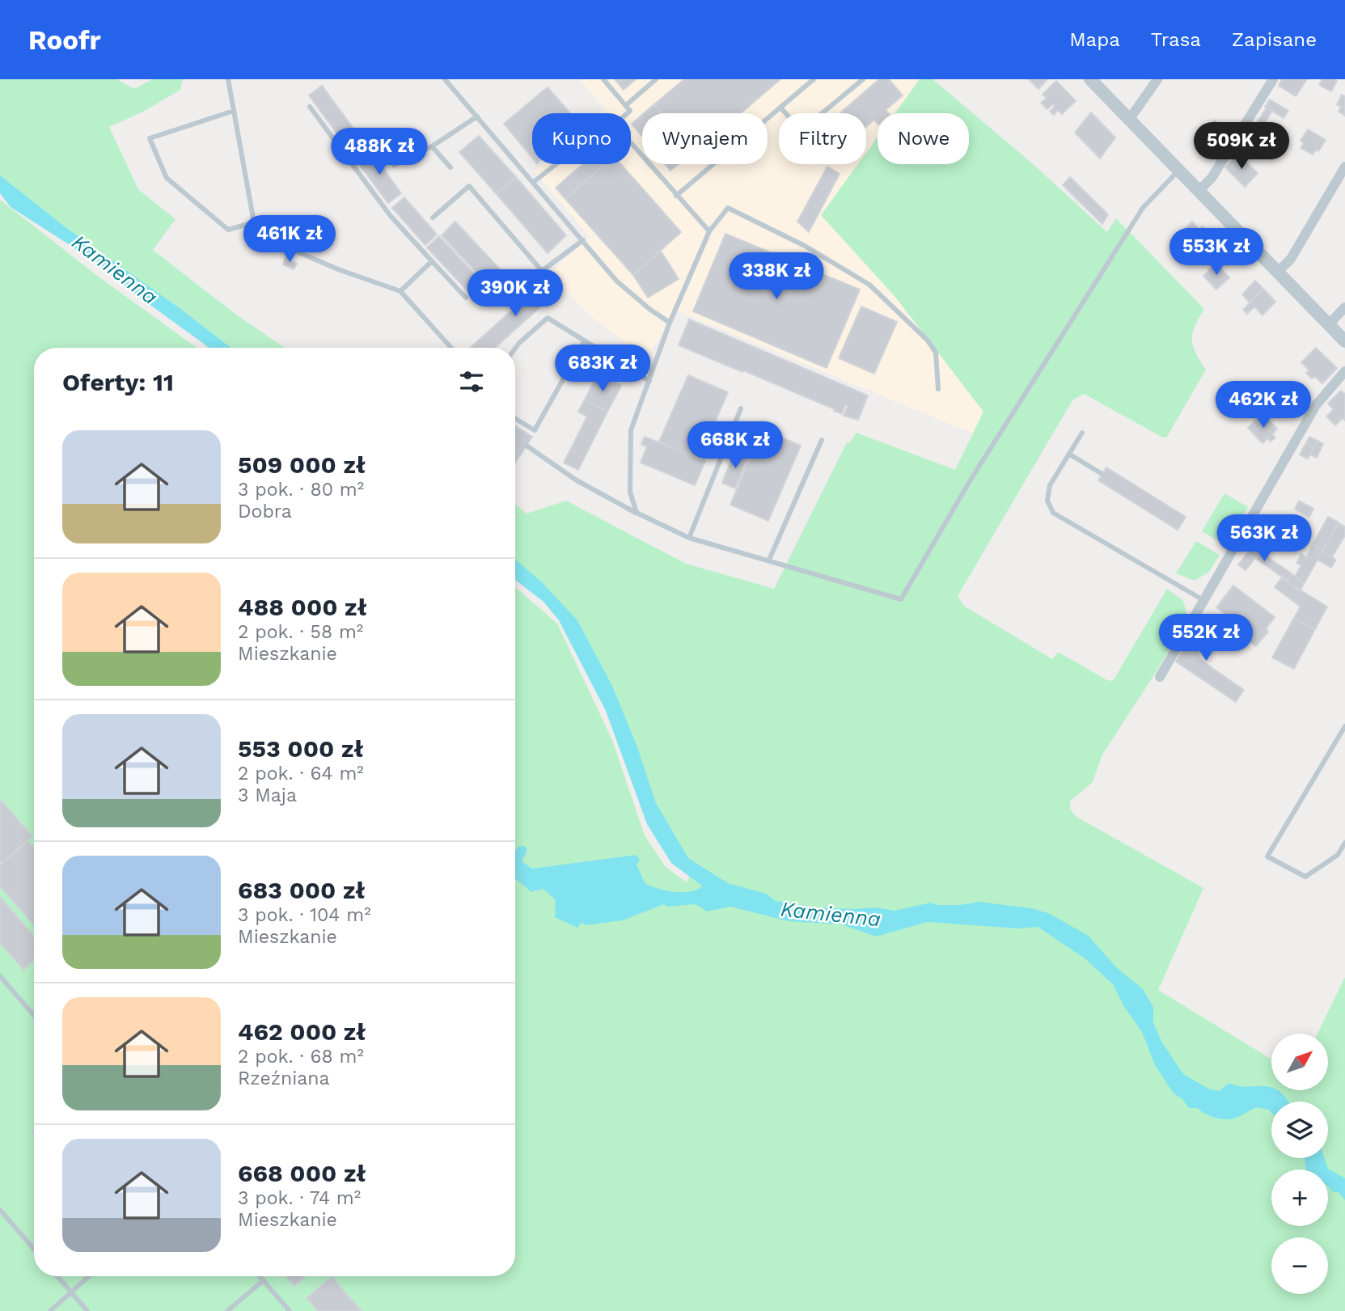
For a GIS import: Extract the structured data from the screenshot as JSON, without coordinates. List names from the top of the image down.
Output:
{
  "water": ["Kamienna"],
  "north": "top right",
  "page": {
    "header": "Roofr",
    "nav": ["Mapa", "Trasa", "Zapisane"],
    "chip": [
      "Kupno",
      "Wynajem",
      "Filtry",
      "Nowe"
    ],
    "price": [
      "509K zł",
      "488K zł",
      "461K zł",
      "553K zł",
      "338K zł",
      "390K zł",
      "683K zł",
      "462K zł",
      "668K zł",
      "563K zł",
      "552K zł"
    ],
    "heading": "Oferty: 11",
    "list": [
      {
        "name": "509 000 zł",
        "note": "3 pok. · 80 m² · Dobra"
      },
      {
        "name": "488 000 zł",
        "note": "2 pok. · 58 m² · Mieszkanie"
      },
      {
        "name": "553 000 zł",
        "note": "2 pok. · 64 m² · 3 Maja"
      },
      {
        "name": "683 000 zł",
        "note": "3 pok. · 104 m² · Mieszkanie"
      },
      {
        "name": "462 000 zł",
        "note": "2 pok. · 68 m² · Rzeźniana"
      },
      {
        "name": "668 000 zł",
        "note": "3 pok. · 74 m² · Mieszkanie"
      }
    ],
    "map_buttons": ["+", "−"]
  }
}
